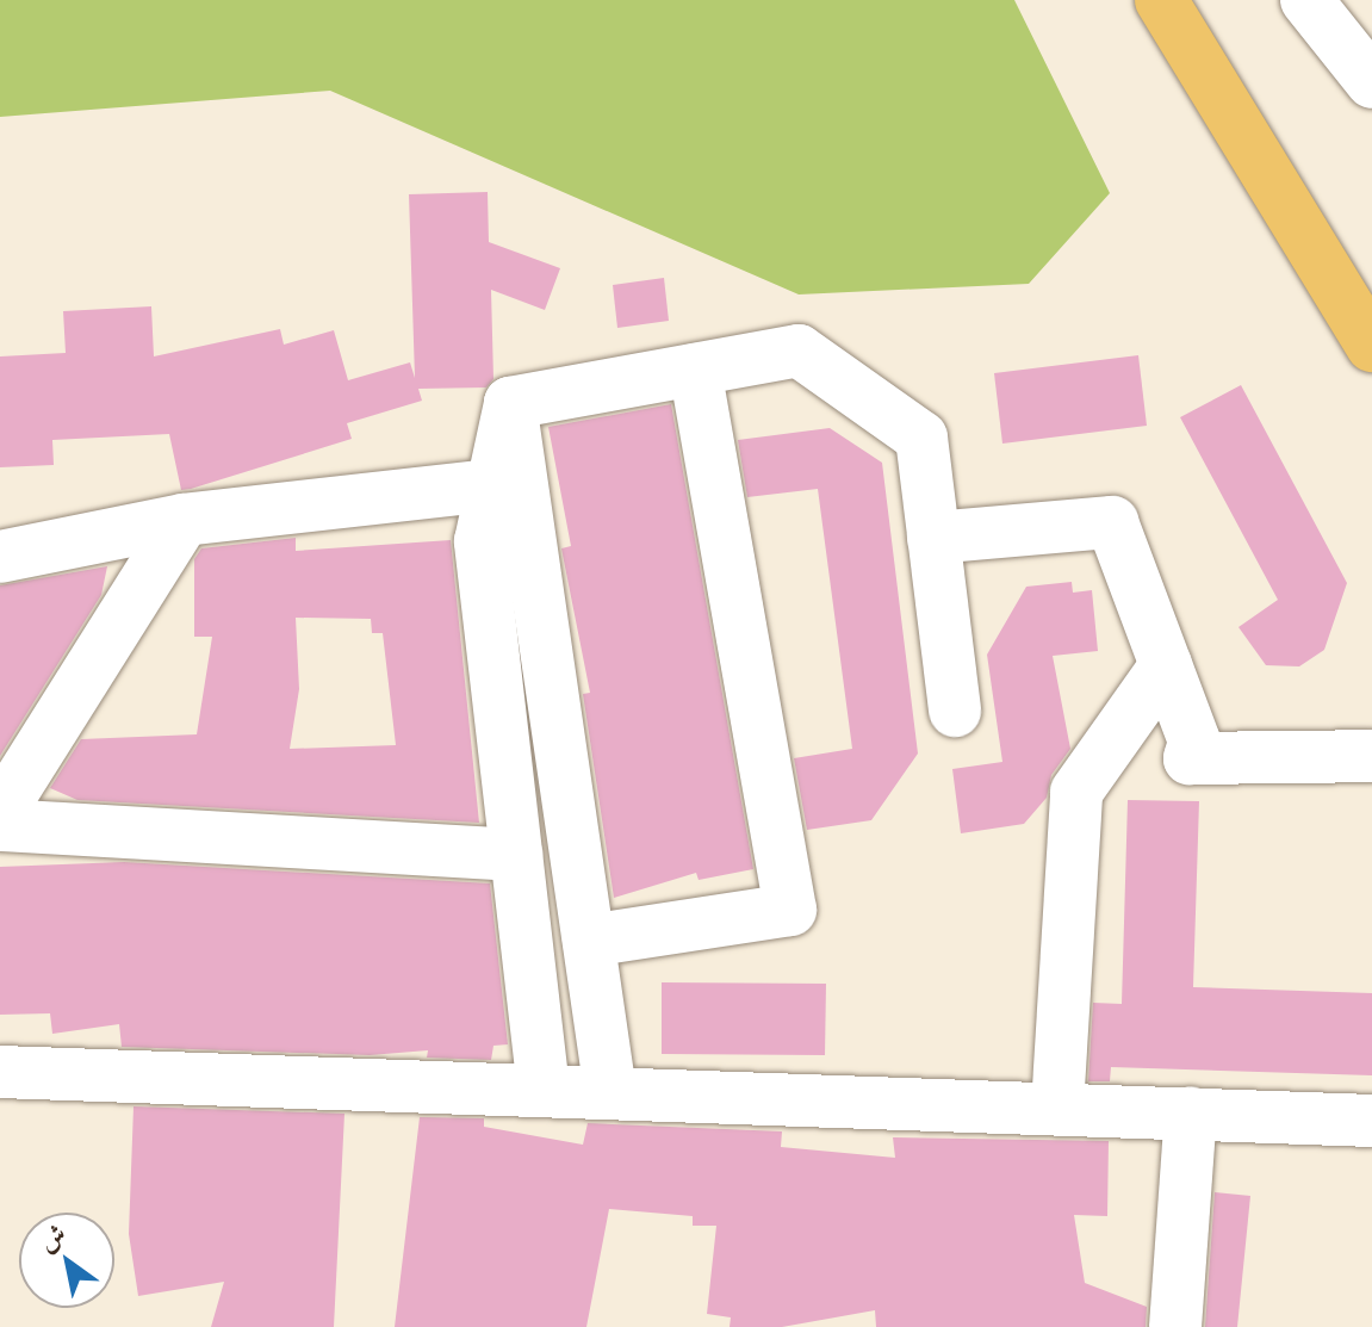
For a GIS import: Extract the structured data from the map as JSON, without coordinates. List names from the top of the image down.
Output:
{
  "north": "top left"
}
